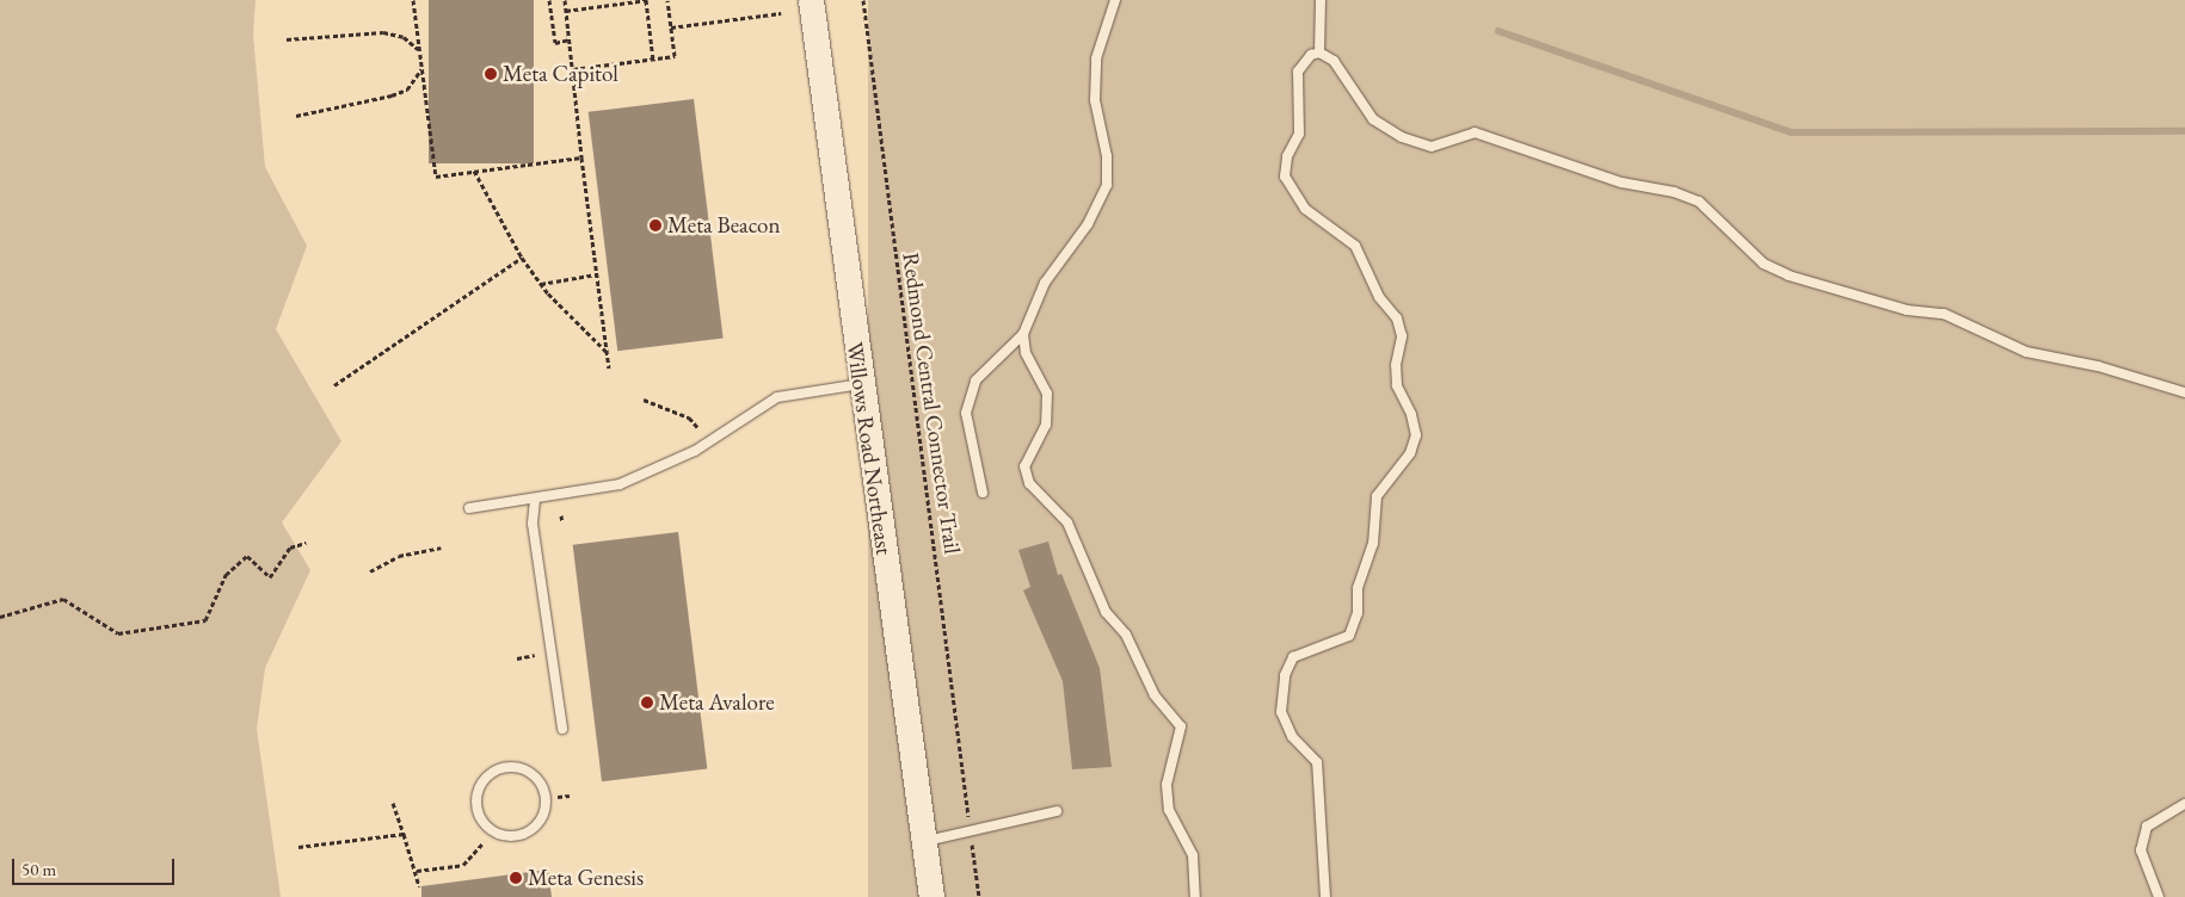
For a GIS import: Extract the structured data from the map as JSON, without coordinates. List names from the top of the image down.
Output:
{
  "streets": {
    "main road": ["Willows Road Northeast"],
    "path": ["Redmond Central Connector Trail"]
  },
  "places": [
    "Meta Capitol",
    "Meta Beacon",
    "Meta Avalore",
    "Meta Genesis"
  ],
  "scale_bar": "50 m"
}
